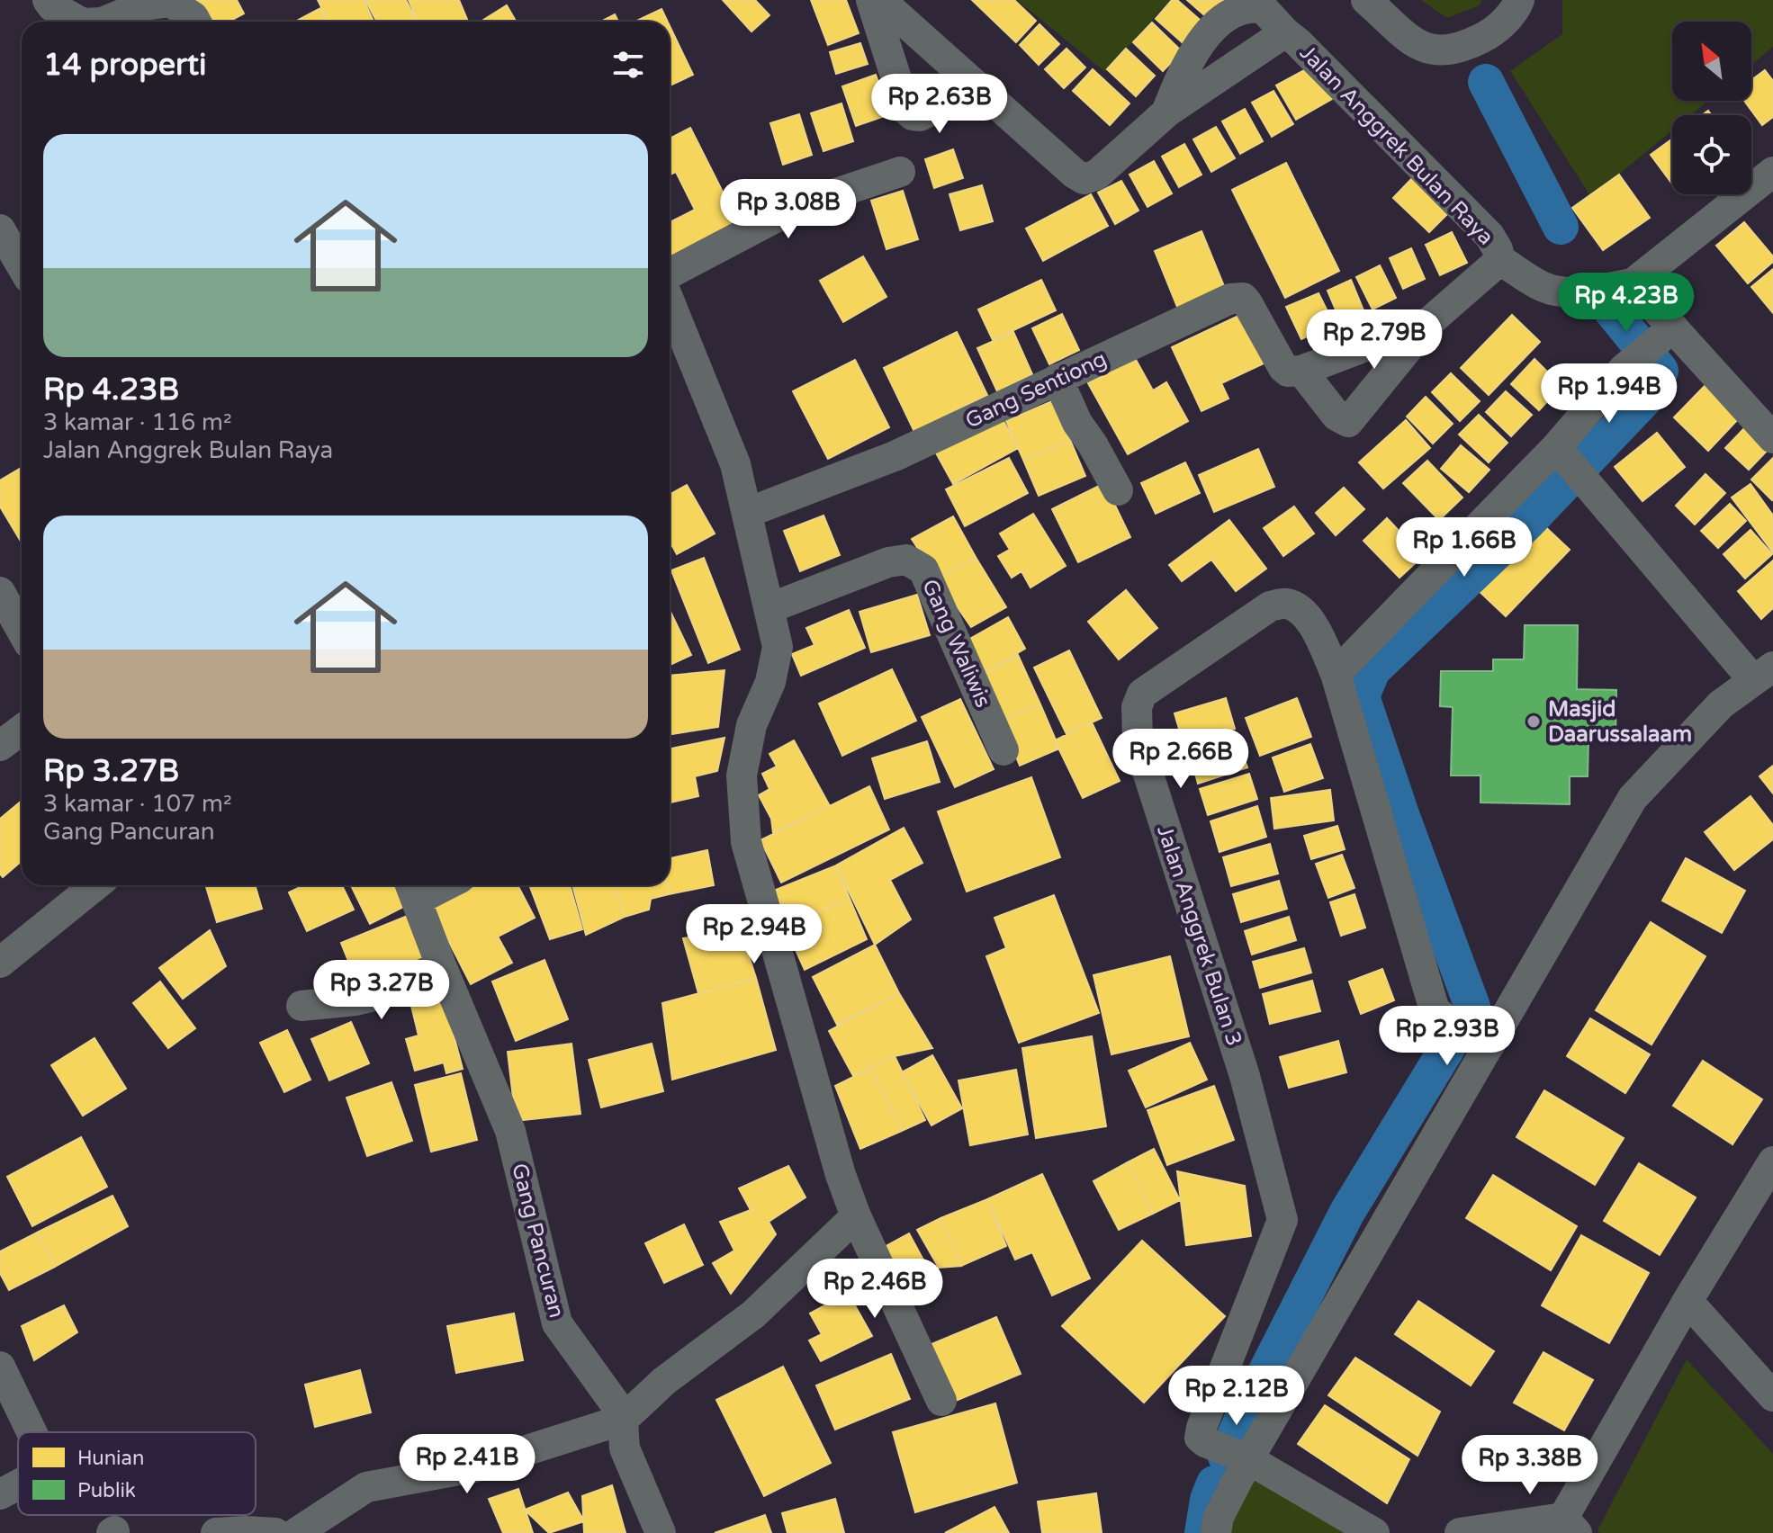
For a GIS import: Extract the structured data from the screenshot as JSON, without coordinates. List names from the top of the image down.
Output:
{
  "streets": {
    "street": [
      "Jalan Anggrek Bulan Raya",
      "Gang Sentiong",
      "Gang Waliwis",
      "Jalan Anggrek Bulan 3",
      "Gang Pancuran"
    ]
  },
  "places": ["Masjid Daarussalaam"],
  "legend": ["Hunian", "Publik"],
  "north": "top left",
  "page": {
    "heading": "14 properti",
    "price": [
      "Rp 2.63B",
      "Rp 3.08B",
      "Rp 4.23B",
      "Rp 2.79B",
      "Rp 1.94B",
      "Rp 1.66B",
      "Rp 2.66B",
      "Rp 2.94B",
      "Rp 3.27B",
      "Rp 2.93B",
      "Rp 2.46B",
      "Rp 2.12B",
      "Rp 2.41B",
      "Rp 3.38B"
    ],
    "list": [
      {
        "name": "Rp 4.23B",
        "note": "3 kamar · 116 m² · Jalan Anggrek Bulan Raya"
      },
      {
        "name": "Rp 3.27B",
        "note": "3 kamar · 107 m² · Gang Pancuran"
      }
    ]
  }
}
